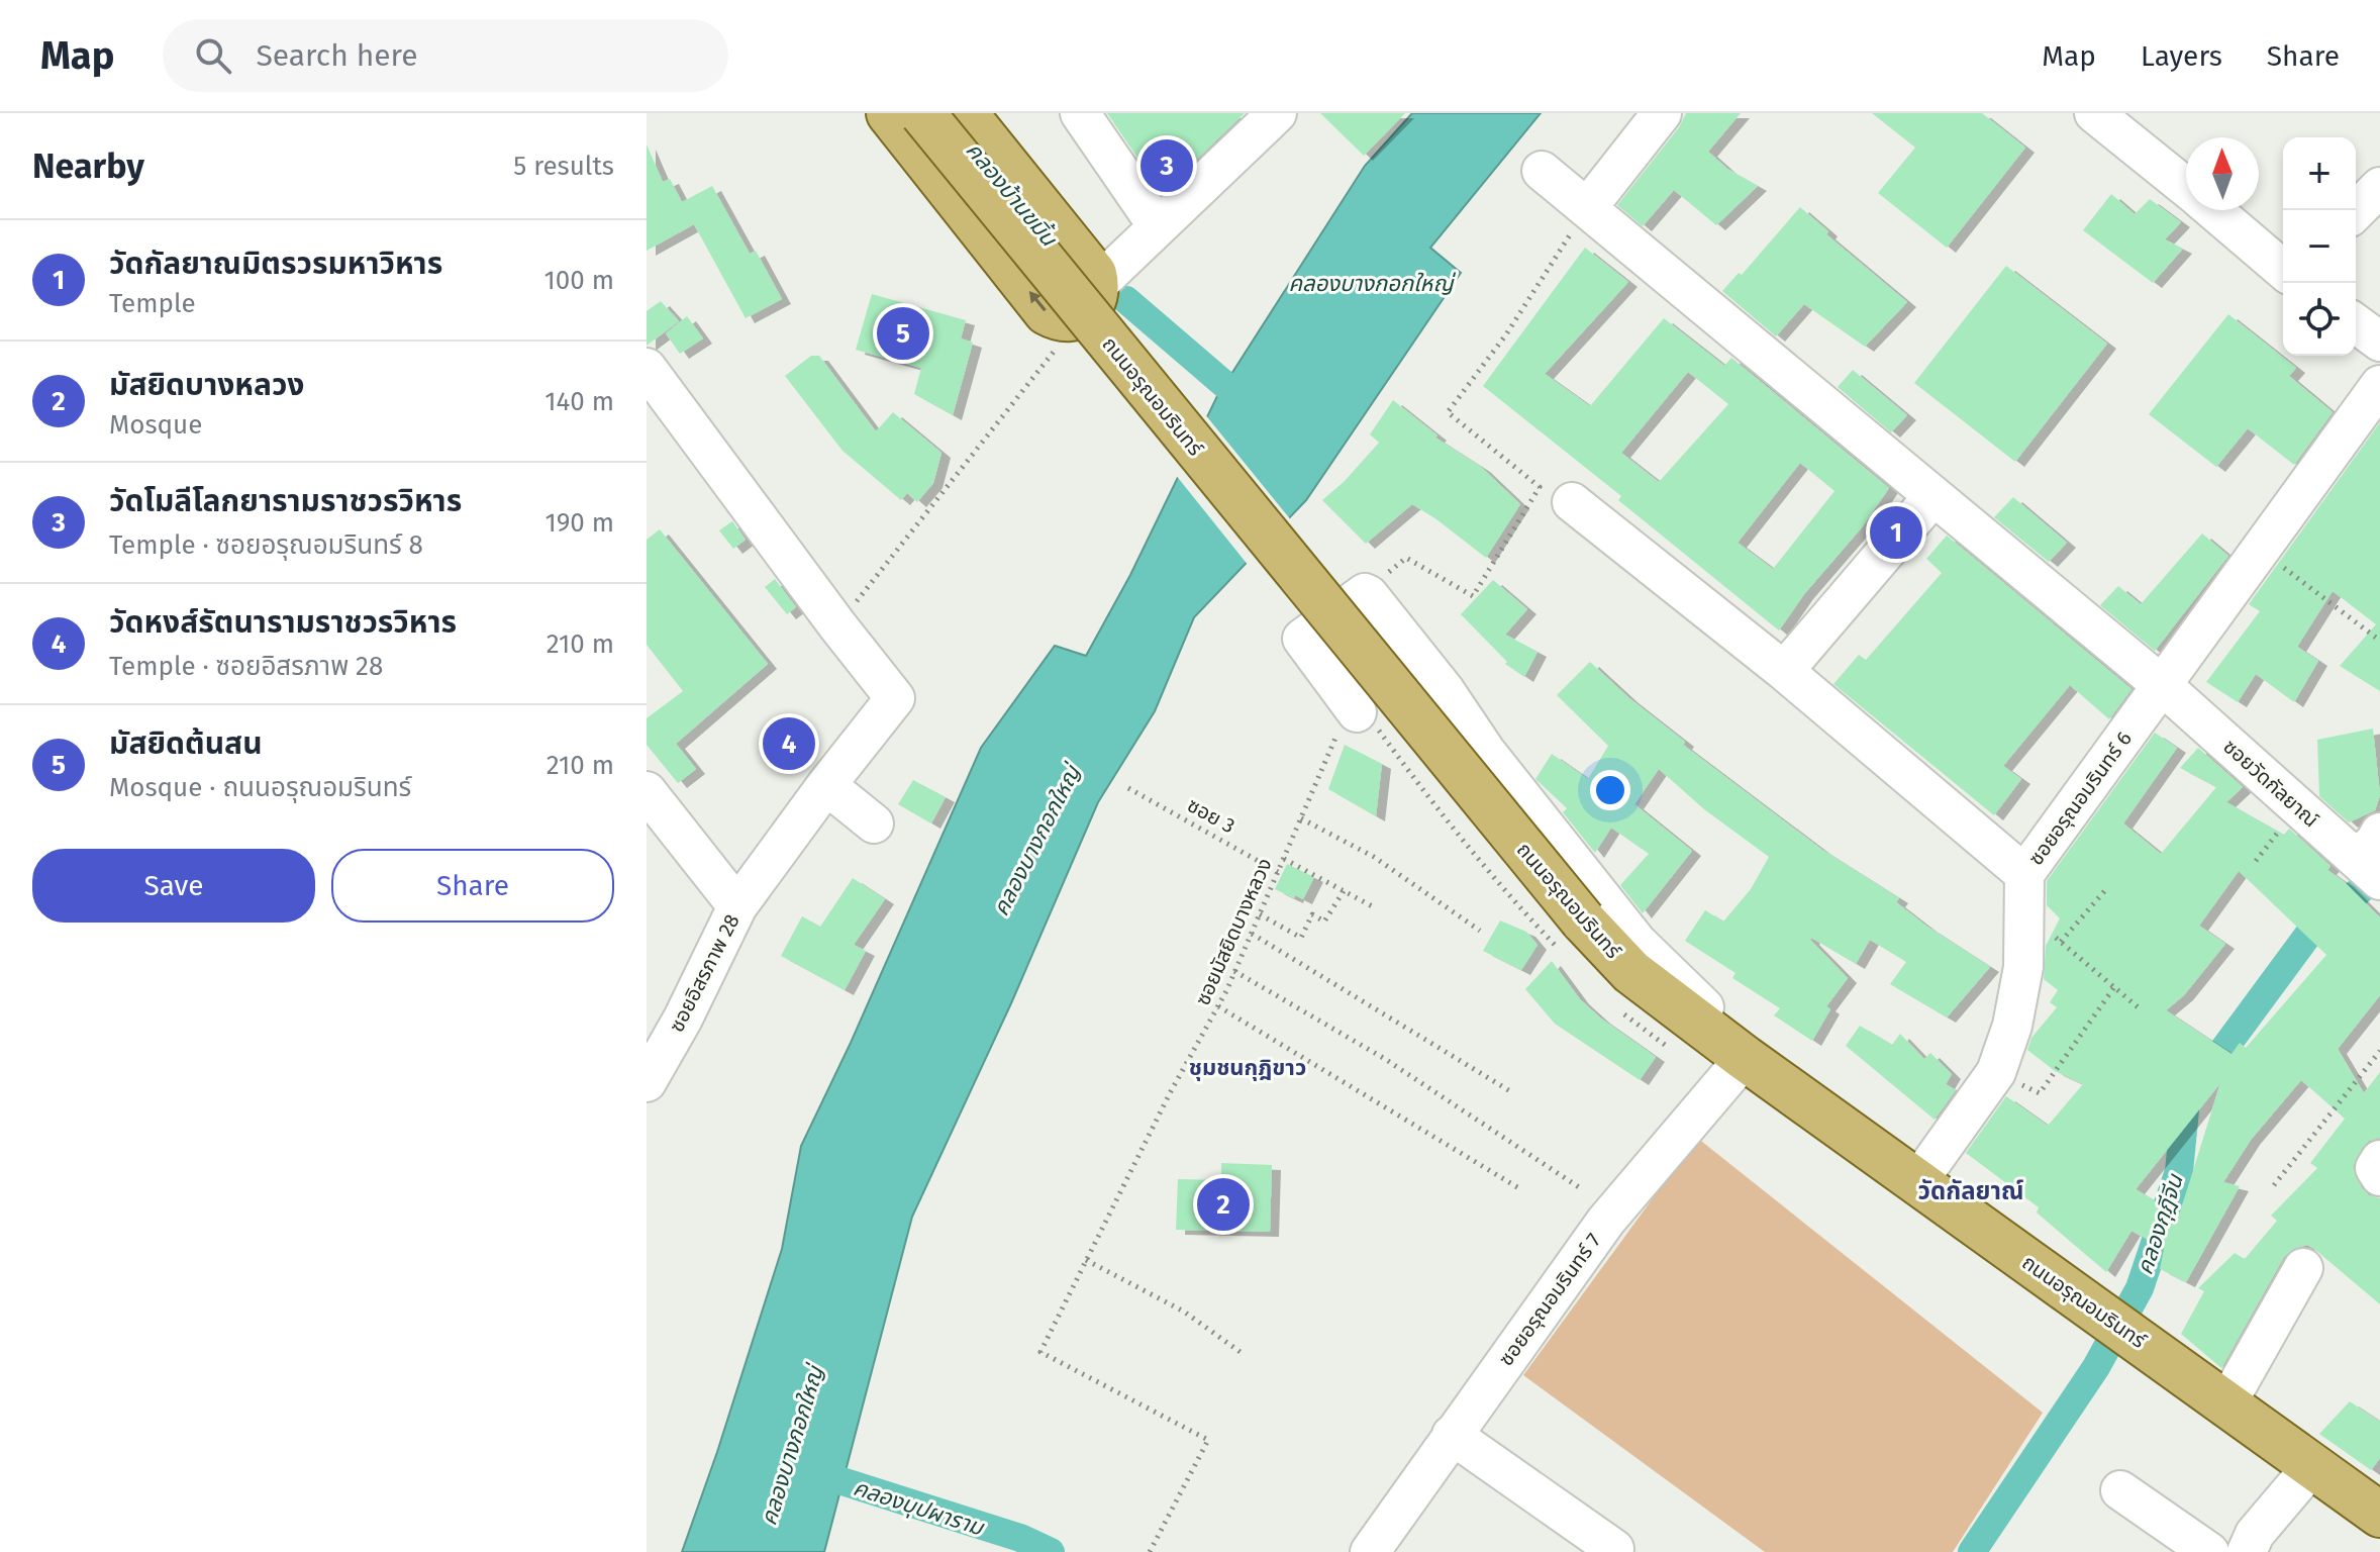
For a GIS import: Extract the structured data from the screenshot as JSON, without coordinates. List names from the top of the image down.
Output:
{
  "streets": {
    "main road": ["ถนนอรุณอมรินทร์"],
    "street": [
      "ซอยวัดกัลยาณ์",
      "ซอยอรุณอมรินทร์ 6",
      "ซอยอิสรภาพ 28",
      "ซอยอรุณอมรินทร์ 7"
    ],
    "path": ["ซอย 3", "ซอยมัสยิดบางหลวง"]
  },
  "crossings": [
    ["ถนนอรุณอมรินทร์", "ซอยอรุณอมรินทร์ 7"],
    ["ซอยวัดกัลยาณ์", "ซอยอรุณอมรินทร์ 6"],
    ["ซอย 3", "ซอยมัสยิดบางหลวง"]
  ],
  "districts": ["ชุมชนกุฎิขาว", "วัดกัลยาณ์"],
  "water": [
    "คลองบ้านขมิ้น",
    "คลองบางกอกใหญ่",
    "คลองกุฎีจีน",
    "คลองบุปผาราม"
  ],
  "north": "top",
  "page": {
    "header": "Map",
    "search": "Search here",
    "nav": ["Map", "Layers", "Share"],
    "heading": ["Nearby", "5 results"],
    "pins": [
      "3",
      "5",
      "1",
      "4",
      "2"
    ],
    "map_buttons": ["+", "−"],
    "list": [
      {
        "mark": "1",
        "name": "วัดกัลยาณมิตรวรมหาวิหาร",
        "note": "Temple",
        "value": "100 m"
      },
      {
        "mark": "2",
        "name": "มัสยิดบางหลวง",
        "note": "Mosque",
        "value": "140 m"
      },
      {
        "mark": "3",
        "name": "วัดโมลีโลกยารามราชวรวิหาร",
        "note": "Temple · ซอยอรุณอมรินทร์ 8",
        "value": "190 m"
      },
      {
        "mark": "4",
        "name": "วัดหงส์รัตนารามราชวรวิหาร",
        "note": "Temple · ซอยอิสรภาพ 28",
        "value": "210 m"
      },
      {
        "mark": "5",
        "name": "มัสยิดต้นสน",
        "note": "Mosque · ถนนอรุณอมรินทร์",
        "value": "210 m"
      }
    ],
    "buttons": ["Save", "Share"]
  }
}
